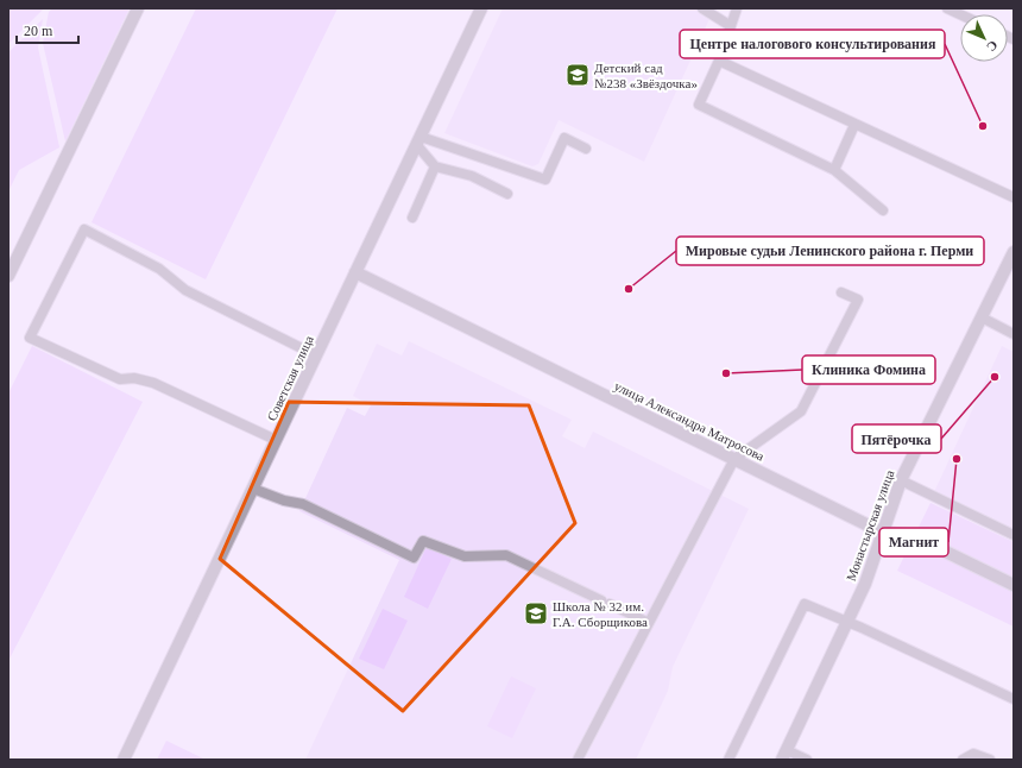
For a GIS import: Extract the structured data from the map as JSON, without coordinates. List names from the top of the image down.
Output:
{
  "streets": {
    "street": ["Советская улица", "улица Александра Матросова", "Монастырская улица"]
  },
  "crossings": [
    ["Советская улица", "улица Александра Матросова"],
    ["улица Александра Матросова", "Монастырская улица"]
  ],
  "places": {
    "school or university": ["Детский сад №238 «Звёздочка»", "Школа № 32 им. Г.А. Сборщикова"],
    "other": [
      "Центре налогового консультирования",
      "Мировые судьи Ленинского района г. Перми",
      "Клиника Фомина",
      "Пятёрочка",
      "Магнит"
    ]
  },
  "scale_bar": "20 m",
  "north": "bottom right"
}
